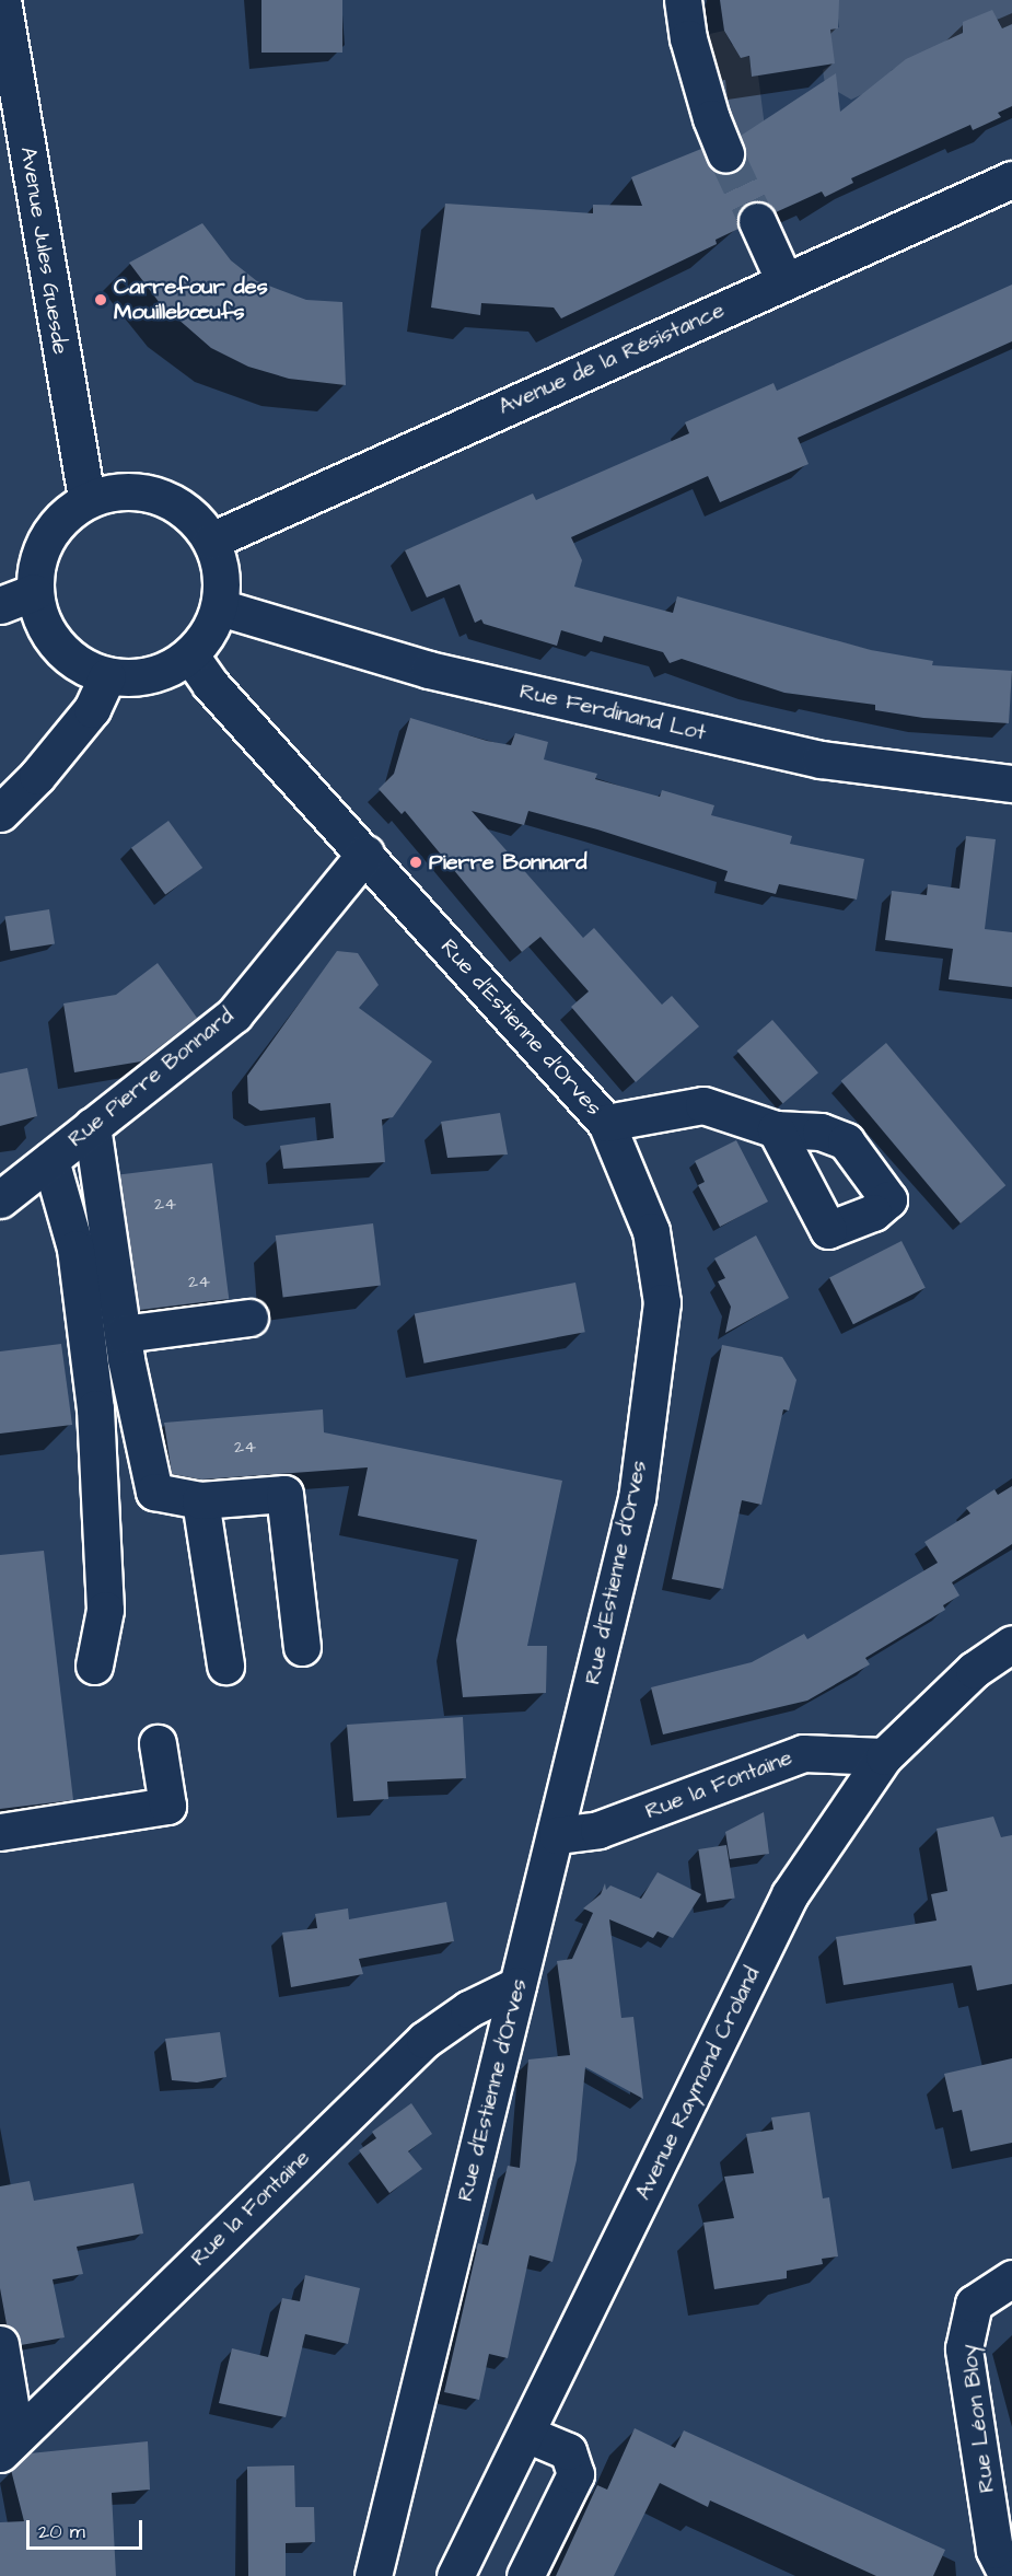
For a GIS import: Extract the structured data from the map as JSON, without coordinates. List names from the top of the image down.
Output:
{
  "streets": {
    "street": [
      "Avenue Jules Guesde",
      "Avenue de la Résistance",
      "Rue Ferdinand Lot",
      "Rue d'Estienne d'Orves",
      "Rue Pierre Bonnard",
      "Rue la Fontaine",
      "Avenue Raymond Croland",
      "Rue Léon Bloy"
    ]
  },
  "crossings": [
    ["Avenue Jules Guesde", "Avenue de la Résistance"],
    ["Avenue Jules Guesde", "Rue Ferdinand Lot"],
    ["Avenue Jules Guesde", "Rue d'Estienne d'Orves"],
    ["Avenue de la Résistance", "Rue Ferdinand Lot"],
    ["Avenue de la Résistance", "Rue d'Estienne d'Orves"],
    ["Rue Ferdinand Lot", "Rue d'Estienne d'Orves"],
    ["Rue d'Estienne d'Orves", "Rue Pierre Bonnard"],
    ["Rue d'Estienne d'Orves", "Rue la Fontaine"],
    ["Rue la Fontaine", "Avenue Raymond Croland"]
  ],
  "places": ["Carrefour des Mouillebœufs", "Pierre Bonnard"],
  "house_numbers": ["24", "24", "24"],
  "scale_bar": "20 m"
}
